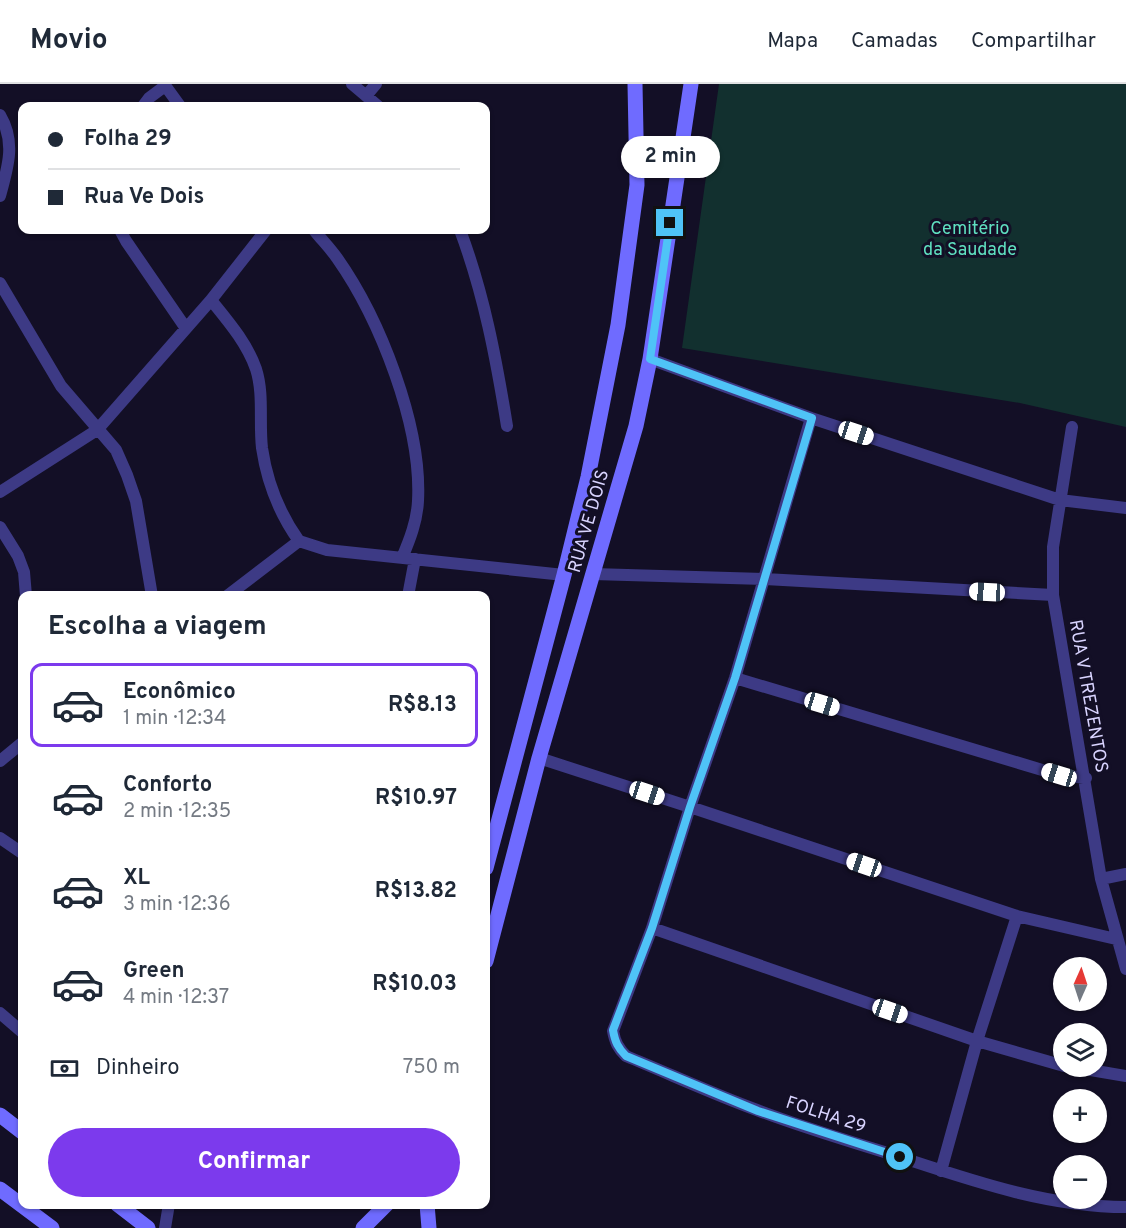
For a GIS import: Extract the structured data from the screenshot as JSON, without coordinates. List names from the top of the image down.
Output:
{
  "streets": {
    "main road": ["RUA VE DOIS"],
    "street": ["RUA V TREZENTOS", "FOLHA 29"]
  },
  "parks": ["Cemitério da Saudade"],
  "north": "top",
  "page": {
    "header": "Movio",
    "nav": ["Mapa", "Camadas", "Compartilhar"],
    "banner": ["Folha 29", "Rua Ve Dois"],
    "bubble": "2 min",
    "heading": "Escolha a viagem",
    "list": [
      {
        "name": "Econômico",
        "note": "1 min · 12:34",
        "value": "R$8.13"
      },
      {
        "name": "Conforto",
        "note": "2 min · 12:35",
        "value": "R$10.97"
      },
      {
        "name": "XL",
        "note": "3 min · 12:36",
        "value": "R$13.82"
      },
      {
        "name": "Green",
        "note": "4 min · 12:37",
        "value": "R$10.03"
      }
    ],
    "map_buttons": ["+", "−"],
    "pay": ["Dinheiro", "750 m"],
    "buttons": "Confirmar"
  }
}
